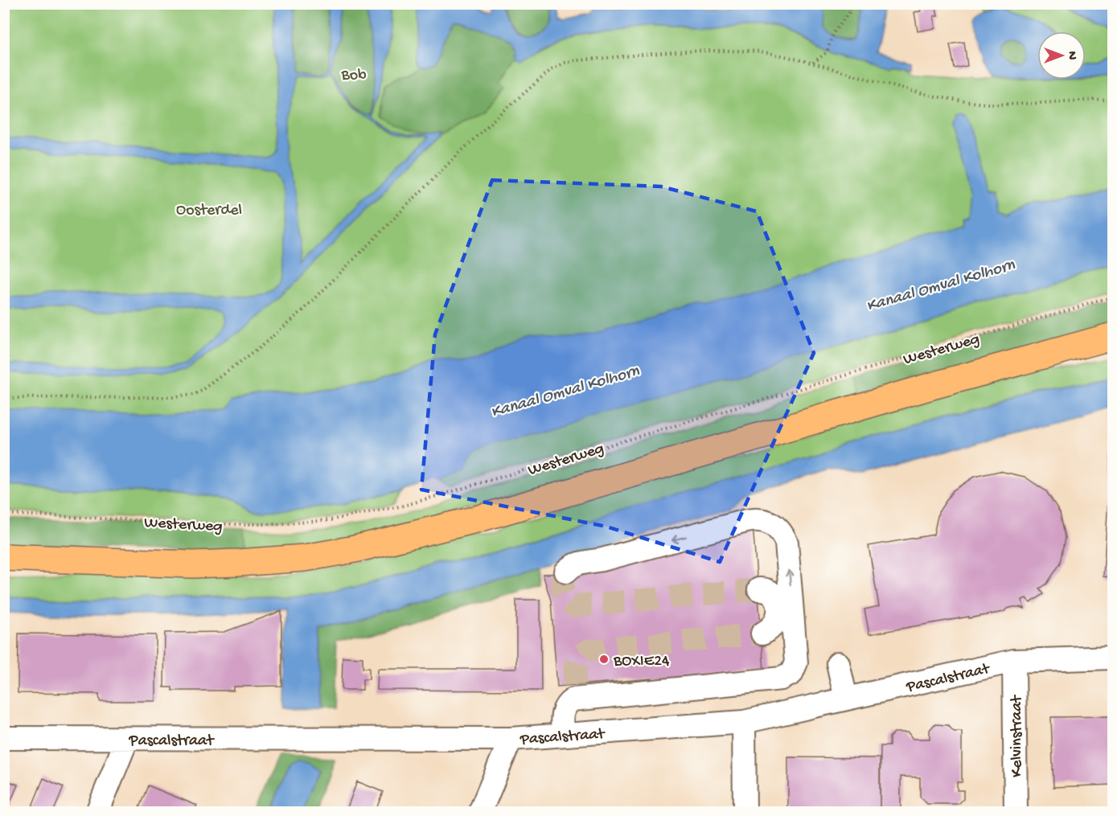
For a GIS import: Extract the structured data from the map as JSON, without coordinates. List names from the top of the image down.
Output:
{
  "streets": {
    "street": ["Pascalstraat", "Kelvinstraat"],
    "path": ["Westerweg"]
  },
  "crossings": [
    ["Pascalstraat", "Kelvinstraat"]
  ],
  "water": ["Kanaal Omval Kolhorn"],
  "parks": ["Bob", "Oosterdel"],
  "places": ["BOXIE24"],
  "north": "right"
}
